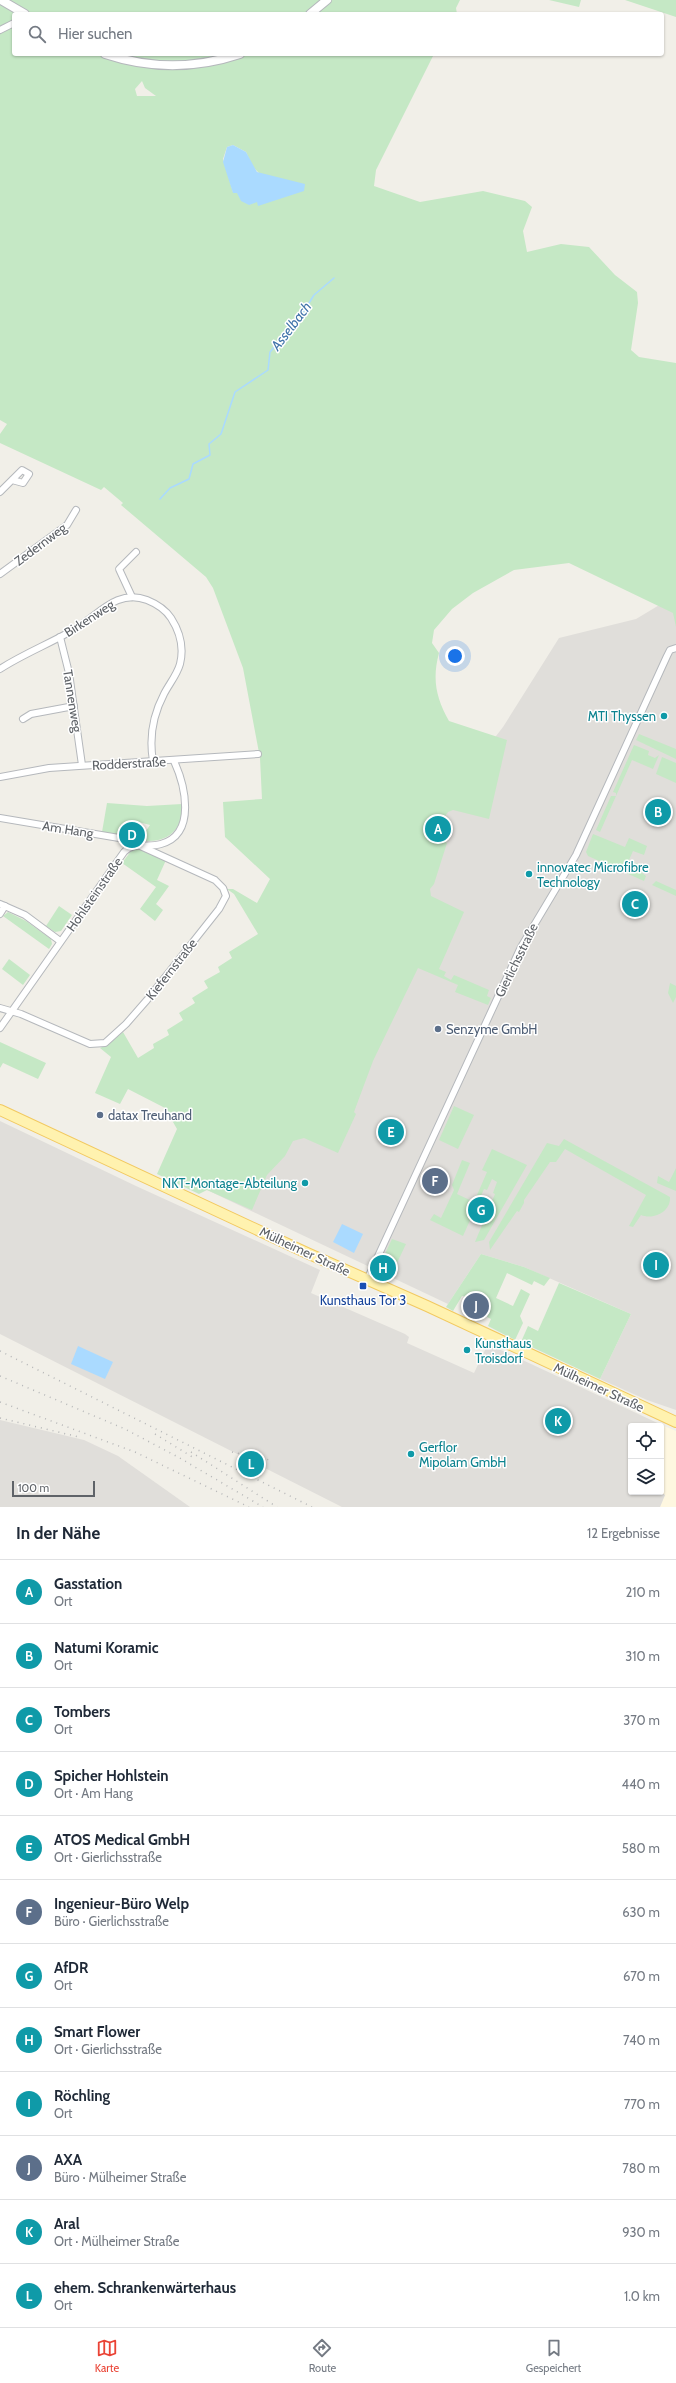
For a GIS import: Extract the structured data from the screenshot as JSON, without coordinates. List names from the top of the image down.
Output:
{
  "streets": {
    "main road": ["Mülheimer Straße"],
    "street": [
      "Zedernweg",
      "Birkenweg",
      "Tannenweg",
      "Rodderstraße",
      "Am Hang",
      "Hohlsteinstraße",
      "Gierlichsstraße",
      "Kiefernstraße"
    ]
  },
  "crossings": [
    ["Birkenweg", "Tannenweg"],
    ["Birkenweg", "Rodderstraße"],
    ["Tannenweg", "Rodderstraße"],
    ["Am Hang", "Hohlsteinstraße"],
    ["Am Hang", "Kiefernstraße"],
    ["Hohlsteinstraße", "Kiefernstraße"],
    ["Gierlichsstraße", "Mülheimer Straße"]
  ],
  "water": ["Asselbach"],
  "places": {
    "other": [
      "MTI Thyssen",
      "innovatec Microfibre Technology",
      "Senzyme GmbH",
      "datax Treuhand",
      "NKT-Montage-Abteilung",
      "Kunsthaus Troisdorf",
      "Gerflor Mipolam GmbH"
    ],
    "transit": ["Kunsthaus Tor 3"]
  },
  "scale_bar": "100 m",
  "page": {
    "search": "Hier suchen",
    "pins": [
      "B",
      "A",
      "D",
      "C",
      "E",
      "F",
      "G",
      "I",
      "H",
      "J",
      "K",
      "L"
    ],
    "scale": "100 m",
    "heading": ["In der Nähe", "12 Ergebnisse"],
    "list": [
      {
        "mark": "A",
        "name": "Gasstation",
        "note": "Ort",
        "value": "210 m"
      },
      {
        "mark": "B",
        "name": "Natumi Koramic",
        "note": "Ort",
        "value": "310 m"
      },
      {
        "mark": "C",
        "name": "Tombers",
        "note": "Ort",
        "value": "370 m"
      },
      {
        "mark": "D",
        "name": "Spicher Hohlstein",
        "note": "Ort · Am Hang",
        "value": "440 m"
      },
      {
        "mark": "E",
        "name": "ATOS Medical GmbH",
        "note": "Ort · Gierlichsstraße",
        "value": "580 m"
      },
      {
        "mark": "F",
        "name": "Ingenieur-Büro Welp",
        "note": "Büro · Gierlichsstraße",
        "value": "630 m"
      },
      {
        "mark": "G",
        "name": "AfDR",
        "note": "Ort",
        "value": "670 m"
      },
      {
        "mark": "H",
        "name": "Smart Flower",
        "note": "Ort · Gierlichsstraße",
        "value": "740 m"
      },
      {
        "mark": "I",
        "name": "Röchling",
        "note": "Ort",
        "value": "770 m"
      },
      {
        "mark": "J",
        "name": "AXA",
        "note": "Büro · Mülheimer Straße",
        "value": "780 m"
      },
      {
        "mark": "K",
        "name": "Aral",
        "note": "Ort · Mülheimer Straße",
        "value": "930 m"
      },
      {
        "mark": "L",
        "name": "ehem. Schrankenwärterhaus",
        "note": "Ort",
        "value": "1.0 km"
      }
    ],
    "nav": ["Karte", "Route", "Gespeichert"]
  }
}
